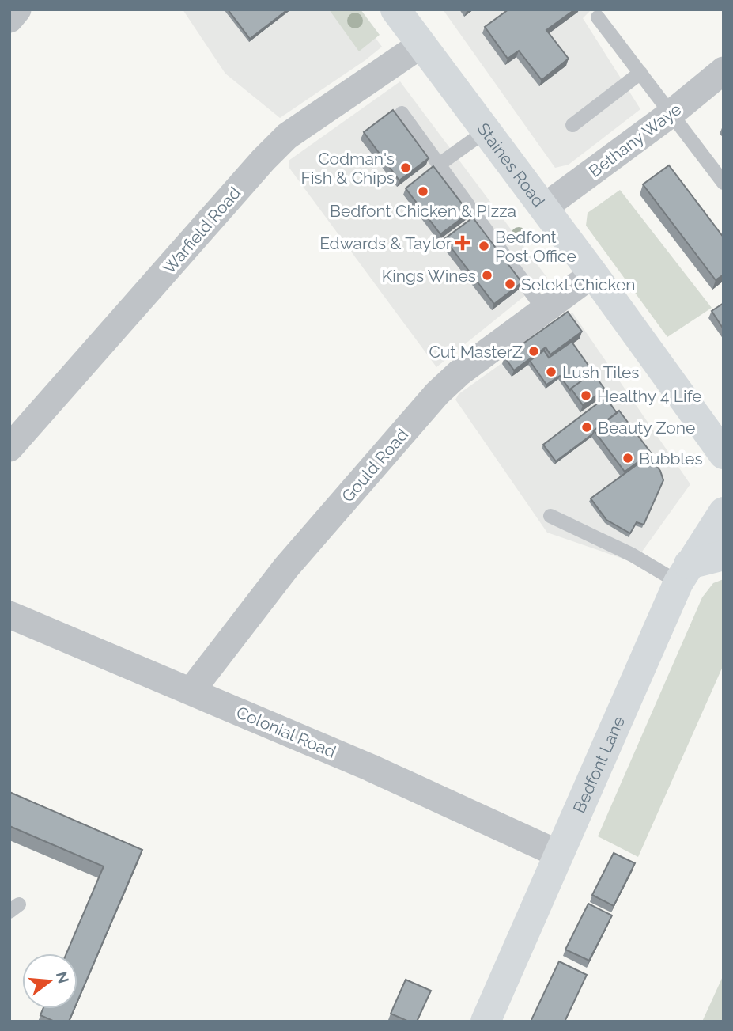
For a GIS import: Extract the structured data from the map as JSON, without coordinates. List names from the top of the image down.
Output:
{
  "streets": {
    "main road": ["Staines Road", "Bedfont Lane"],
    "street": [
      "Bethany Waye",
      "Warfield Road",
      "Gould Road",
      "Colonial Road"
    ]
  },
  "crossings": [
    ["Bethany Waye", "Staines Road"],
    ["Staines Road", "Warfield Road"],
    ["Staines Road", "Gould Road"],
    ["Gould Road", "Colonial Road"],
    ["Colonial Road", "Bedfont Lane"]
  ],
  "places": {
    "other": [
      "Codman's Fish & Chips",
      "Bedfont Chicken & PIzza",
      "Bedfont Post Office",
      "Kings Wines",
      "Selekt Chicken",
      "Cut MasterZ",
      "Lush Tiles",
      "Healthy 4 Life",
      "Beauty Zone",
      "Bubbles"
    ],
    "health": ["Edwards & Taylor"]
  },
  "north": "right"
}
